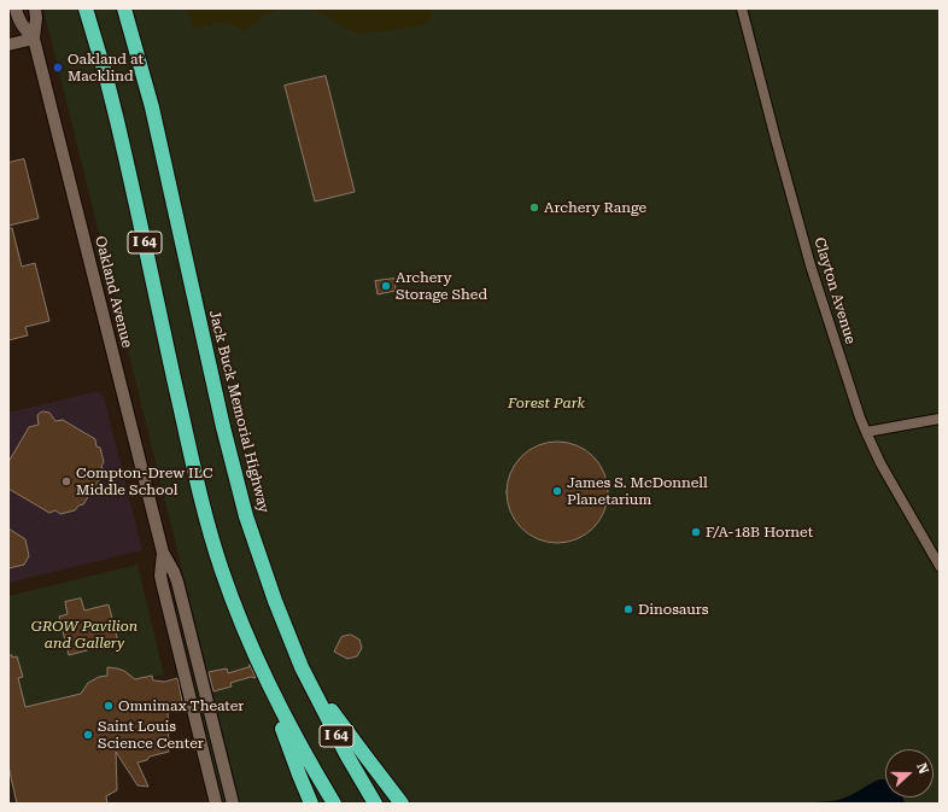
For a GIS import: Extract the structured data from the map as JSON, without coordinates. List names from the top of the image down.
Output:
{
  "streets": {
    "highway": ["I 64", "Jack Buck Memorial Highway"],
    "street": ["Clayton Avenue", "Oakland Avenue"]
  },
  "parks": ["Forest Park", "GROW Pavilion and Gallery"],
  "places": [
    "Oakland at Macklind",
    "Archery Range",
    "Archery Storage Shed",
    "Compton-Drew ILC Middle School",
    "James S. McDonnell Planetarium",
    "F/A-18B Hornet",
    "Dinosaurs",
    "Omnimax Theater",
    "Saint Louis Science Center"
  ],
  "north": "right"
}
